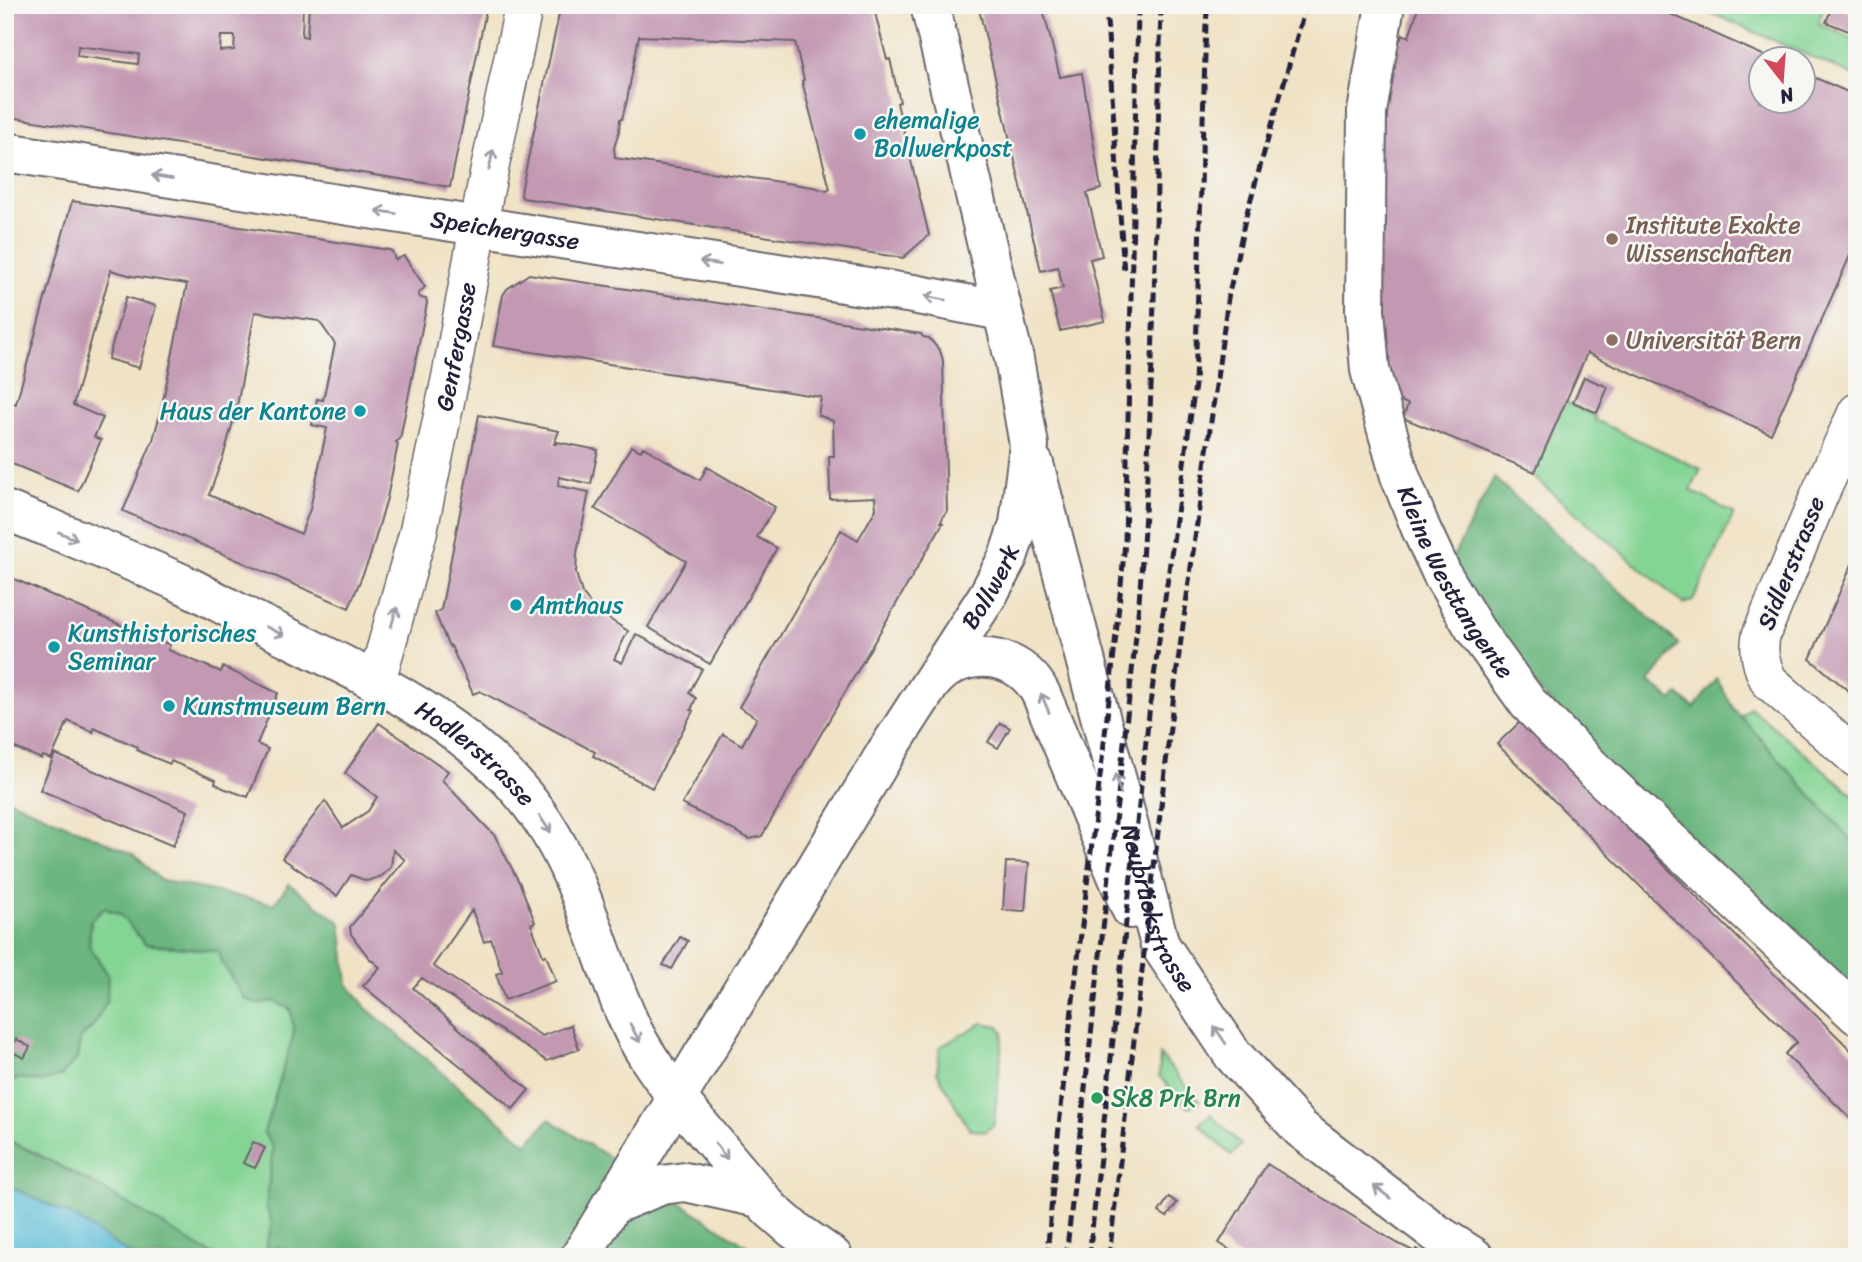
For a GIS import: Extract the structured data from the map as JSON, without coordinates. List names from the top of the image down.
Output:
{
  "streets": {
    "main road": [
      "Speichergasse",
      "Kleine Westtangente",
      "Bollwerk",
      "Hodlerstrasse",
      "Neubrückstrasse"
    ],
    "street": ["Genfergasse", "Sidlerstrasse"]
  },
  "crossings": [
    ["Speichergasse", "Genfergasse"],
    ["Speichergasse", "Bollwerk"],
    ["Genfergasse", "Hodlerstrasse"],
    ["Bollwerk", "Hodlerstrasse"],
    ["Bollwerk", "Neubrückstrasse"]
  ],
  "one_way": [
    "Speichergasse",
    "Genfergasse",
    "Hodlerstrasse",
    "Neubrückstrasse"
  ],
  "places": [
    "ehemalige Bollwerkpost",
    "Institute Exakte Wissenschaften",
    "Universität Bern",
    "Haus der Kantone",
    "Amthaus",
    "Kunsthistorisches Seminar",
    "Kunstmuseum Bern",
    "Sk8 Prk Brn"
  ],
  "north": "bottom"
}
